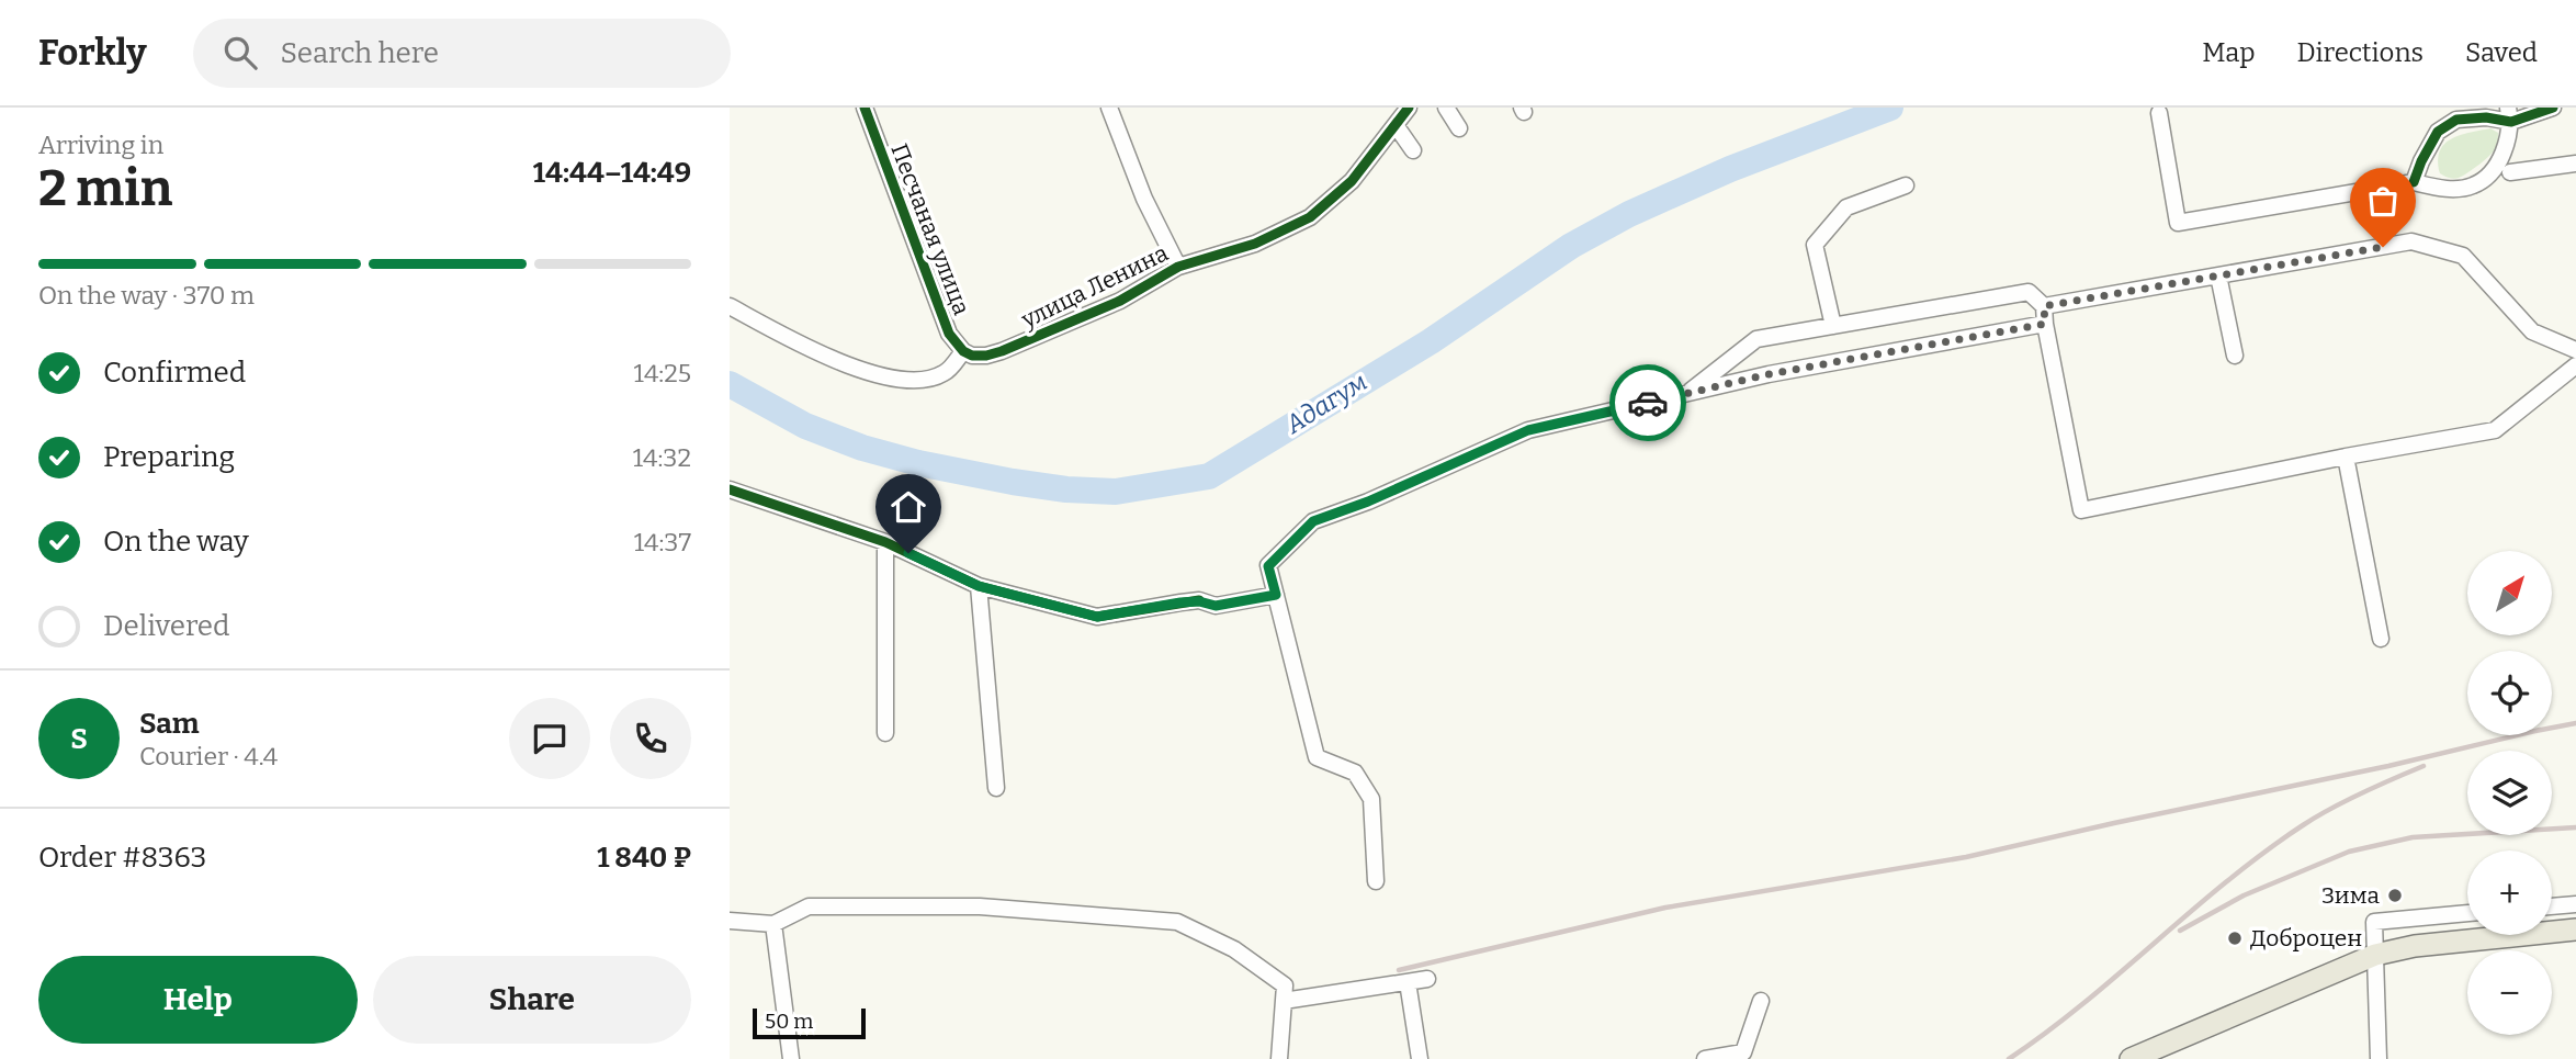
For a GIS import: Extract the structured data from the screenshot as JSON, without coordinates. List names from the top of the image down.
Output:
{
  "streets": {
    "street": ["Песчаная улица", "улица Ленина"]
  },
  "crossings": [
    ["Песчаная улица", "улица Ленина"]
  ],
  "water": ["Адагум"],
  "places": ["Зима", "Доброцен"],
  "scale_bar": "50 m",
  "north": "top right",
  "page": {
    "header": "Forkly",
    "search": "Search here",
    "nav": ["Map", "Directions", "Saved"],
    "heading": ["2 min", "Arriving in", "14:44–14:49"],
    "panel": [
      "Sam",
      "Courier · 4.4",
      "Order #8363",
      "1 840 ₽"
    ],
    "bar": "On the way · 370 m",
    "list": [
      ["Confirmed", "14:25"],
      ["Preparing", "14:32"],
      ["On the way", "14:37"],
      "Delivered"
    ],
    "map_buttons": ["+", "−"],
    "round": "S",
    "buttons": ["Help", "Share"],
    "scale": "50 m"
  }
}
